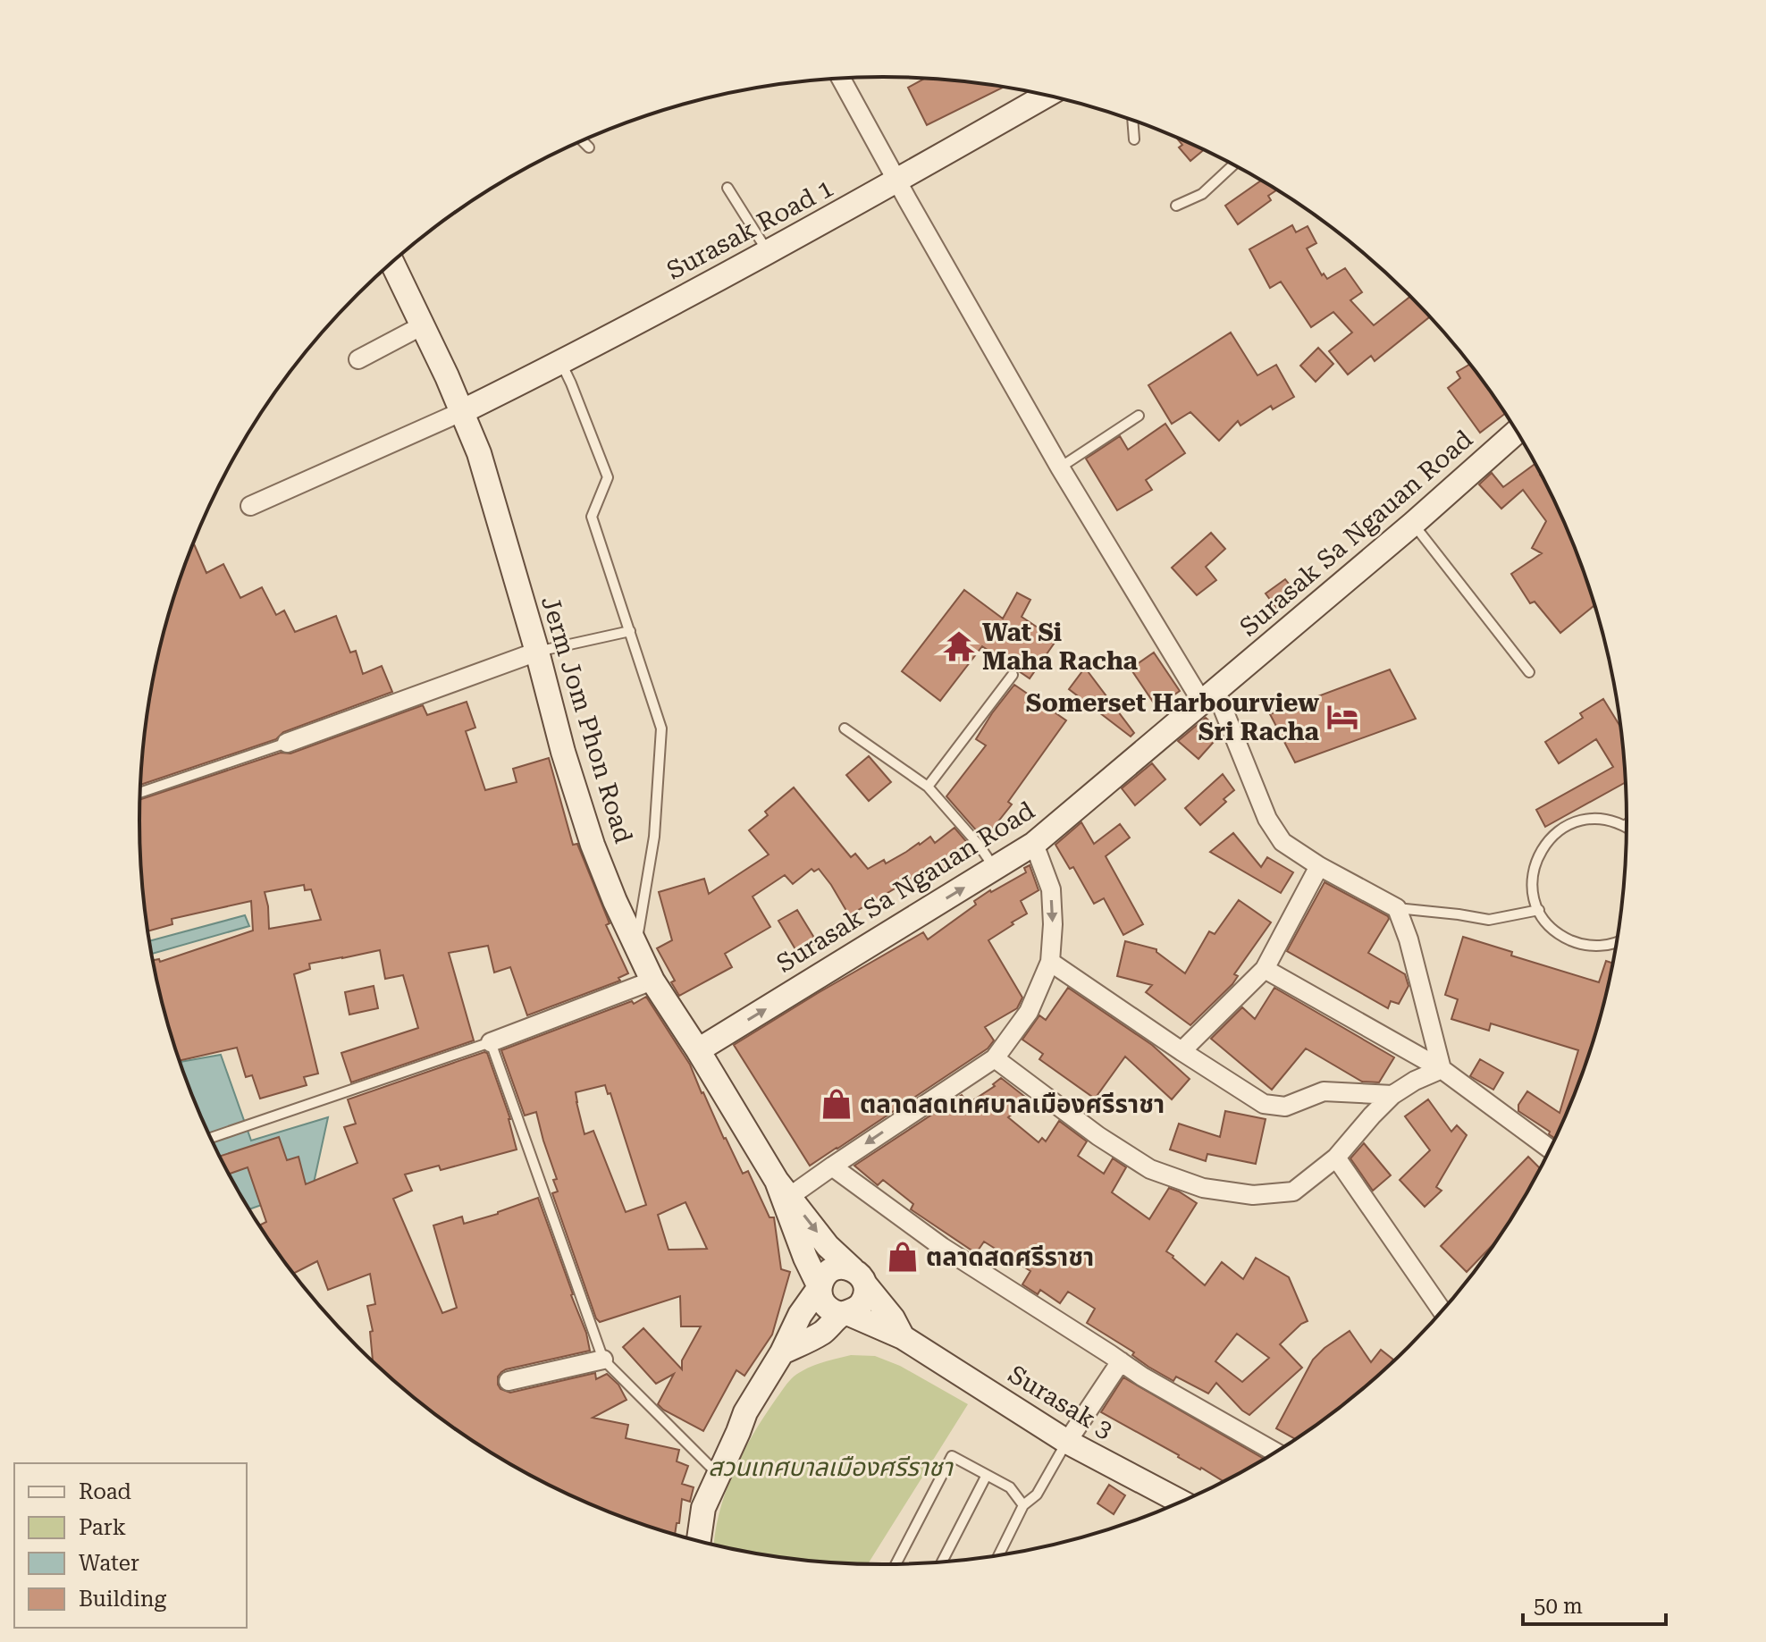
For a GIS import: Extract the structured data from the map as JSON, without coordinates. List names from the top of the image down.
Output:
{
  "streets": {
    "main road": [
      "Surasak Road 1",
      "Surasak Sa Ngauan Road",
      "Jerm Jom Phon Road",
      "Surasak 3"
    ]
  },
  "crossings": [
    ["Surasak Road 1", "Jerm Jom Phon Road"],
    ["Surasak Sa Ngauan Road", "Jerm Jom Phon Road"],
    ["Jerm Jom Phon Road", "Surasak 3"]
  ],
  "parks": ["สวนเทศบาลเมืองศรีราชา"],
  "places": {
    "temple": ["Wat Si Maha Racha"],
    "hotel": ["Somerset Harbourview Sri Racha"],
    "shop": ["ตลาดสดเทศบาลเมืองศรีราชา", "ตลาดสดศรีราชา"]
  },
  "legend": [
    "Road",
    "Park",
    "Water",
    "Building"
  ],
  "scale_bar": "50 m"
}
